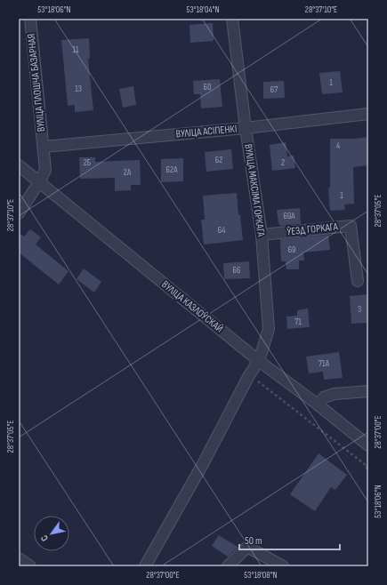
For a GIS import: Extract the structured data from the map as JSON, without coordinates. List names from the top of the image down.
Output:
{
  "streets": {
    "street": [
      "ВУЛІЦА ПЛОШЧА БАЗАРНАЯ",
      "ВУЛІЦА АСІПЕНКІ",
      "ВУЛІЦА МАКСІМА ГОРКАГА",
      "ЎЕЗД ГОРКАГА",
      "ВУЛІЦА КАЗЛОЎСКАЙ"
    ]
  },
  "crossings": [
    ["ВУЛІЦА ПЛОШЧА БАЗАРНАЯ", "ВУЛІЦА АСІПЕНКІ"],
    ["ВУЛІЦА ПЛОШЧА БАЗАРНАЯ", "ВУЛІЦА КАЗЛОЎСКАЙ"],
    ["ВУЛІЦА АСІПЕНКІ", "ВУЛІЦА МАКСІМА ГОРКАГА"],
    ["ВУЛІЦА МАКСІМА ГОРКАГА", "ЎЕЗД ГОРКАГА"],
    ["ВУЛІЦА МАКСІМА ГОРКАГА", "ВУЛІЦА КАЗЛОЎСКАЙ"]
  ],
  "house_numbers": [
    "11",
    "1",
    "60",
    "13",
    "67",
    "4",
    "62",
    "2Б",
    "2",
    "62А",
    "2А",
    "1",
    "69А",
    "64",
    "69",
    "66",
    "3",
    "71",
    "71А"
  ],
  "scale_bar": "50 m",
  "north": "bottom left",
  "coordinates": [
    "53°18'06\"N",
    "53°18'04\"N",
    "28°37'10\"E",
    "28°37'05\"E",
    "28°37'00\"E",
    "53°18'08\"N"
  ]
}
